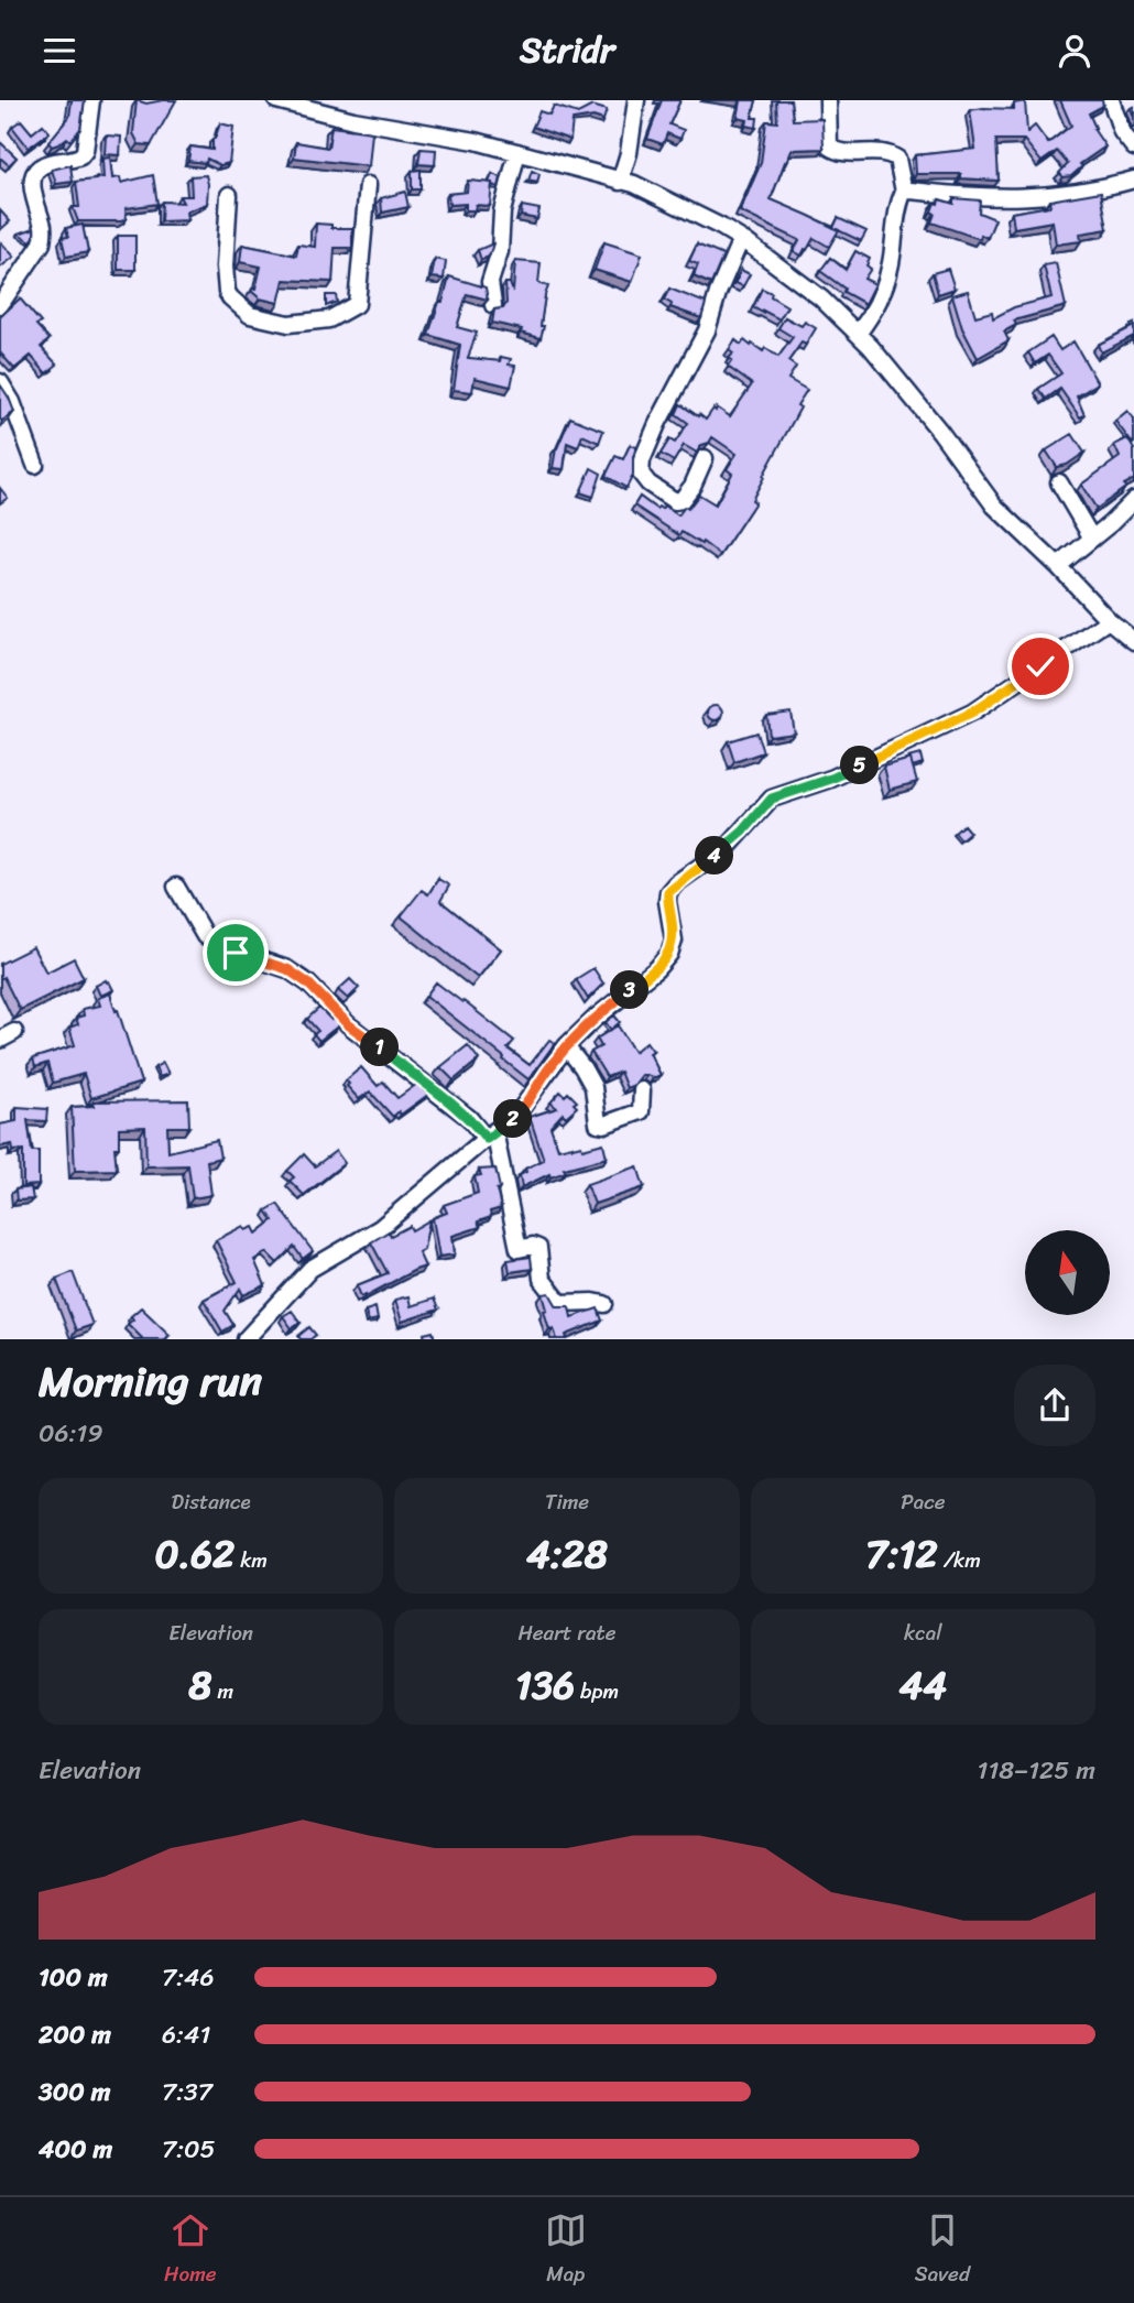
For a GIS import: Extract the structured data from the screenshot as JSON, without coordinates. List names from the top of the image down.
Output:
{
  "north": "top",
  "page": {
    "header": "Stridr",
    "pins": [
      "5",
      "4",
      "3",
      "1",
      "2"
    ],
    "heading": ["Morning run", "06:19"],
    "stats": [
      ["Distance", "0.62 km"],
      ["Time", "4:28"],
      ["Pace", "7:12 /km"],
      ["Elevation", "8 m"],
      ["Heart rate", "136 bpm"],
      ["kcal", "44"]
    ],
    "chart": ["Elevation", "118–125 m"],
    "list": [
      {
        "name": "100 m",
        "note": "7:46"
      },
      {
        "name": "200 m",
        "note": "6:41"
      },
      {
        "name": "300 m",
        "note": "7:37"
      },
      {
        "name": "400 m",
        "note": "7:05"
      }
    ],
    "tabs": ["Home", "Map", "Saved"]
  }
}
